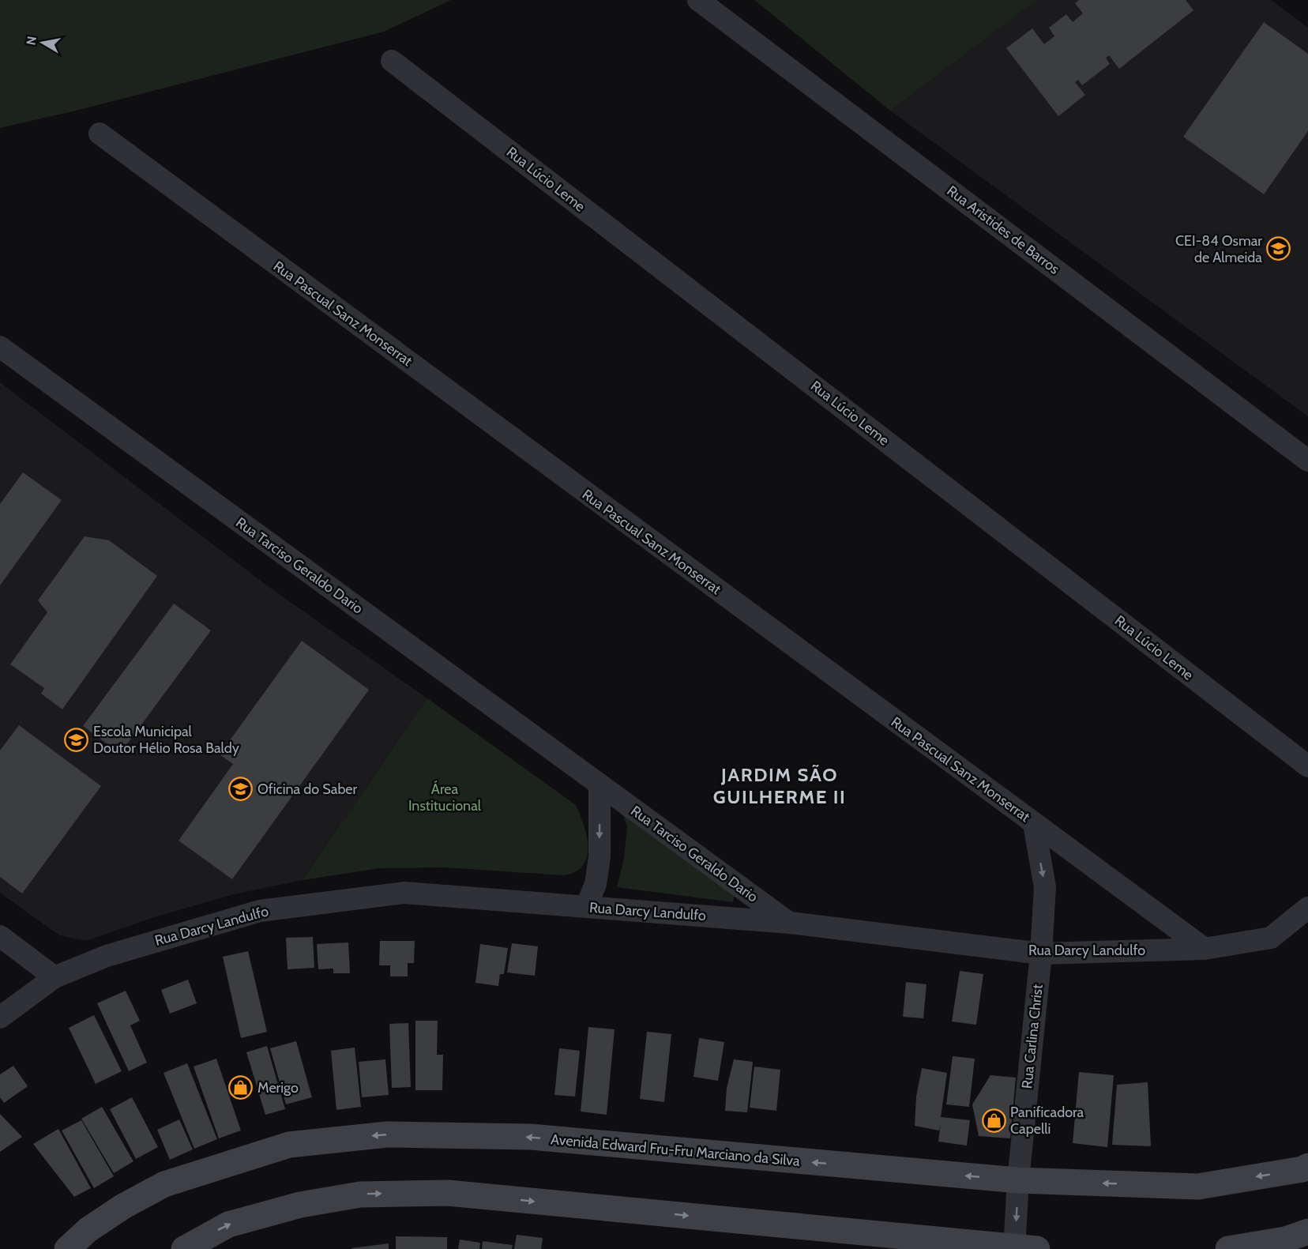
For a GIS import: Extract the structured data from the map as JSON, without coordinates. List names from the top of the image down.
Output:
{
  "streets": {
    "main road": ["Avenida Edward Fru-Fru Marciano da Silva"],
    "street": [
      "Rua Lúcio Leme",
      "Rua Aristides de Barros",
      "Rua Pascual Sanz Monserrat",
      "Rua Tarciso Geraldo Dario",
      "Rua Darcy Landulfo",
      "Rua Carlina Christ"
    ]
  },
  "crossings": [
    ["Rua Pascual Sanz Monserrat", "Rua Darcy Landulfo"],
    ["Rua Pascual Sanz Monserrat", "Rua Carlina Christ"],
    ["Rua Tarciso Geraldo Dario", "Rua Darcy Landulfo"],
    ["Rua Darcy Landulfo", "Rua Carlina Christ"],
    ["Rua Carlina Christ", "Avenida Edward Fru-Fru Marciano da Silva"]
  ],
  "one_way": ["Rua Carlina Christ"],
  "districts": ["JARDIM SÃO GUILHERME II"],
  "parks": ["Área Institucional"],
  "places": {
    "school or university": ["CEI-84 Osmar de Almeida", "Escola Municipal Doutor Hélio Rosa Baldy", "Oficina do Saber"],
    "shop": ["Merigo", "Panificadora Capelli"]
  },
  "north": "left"
}
